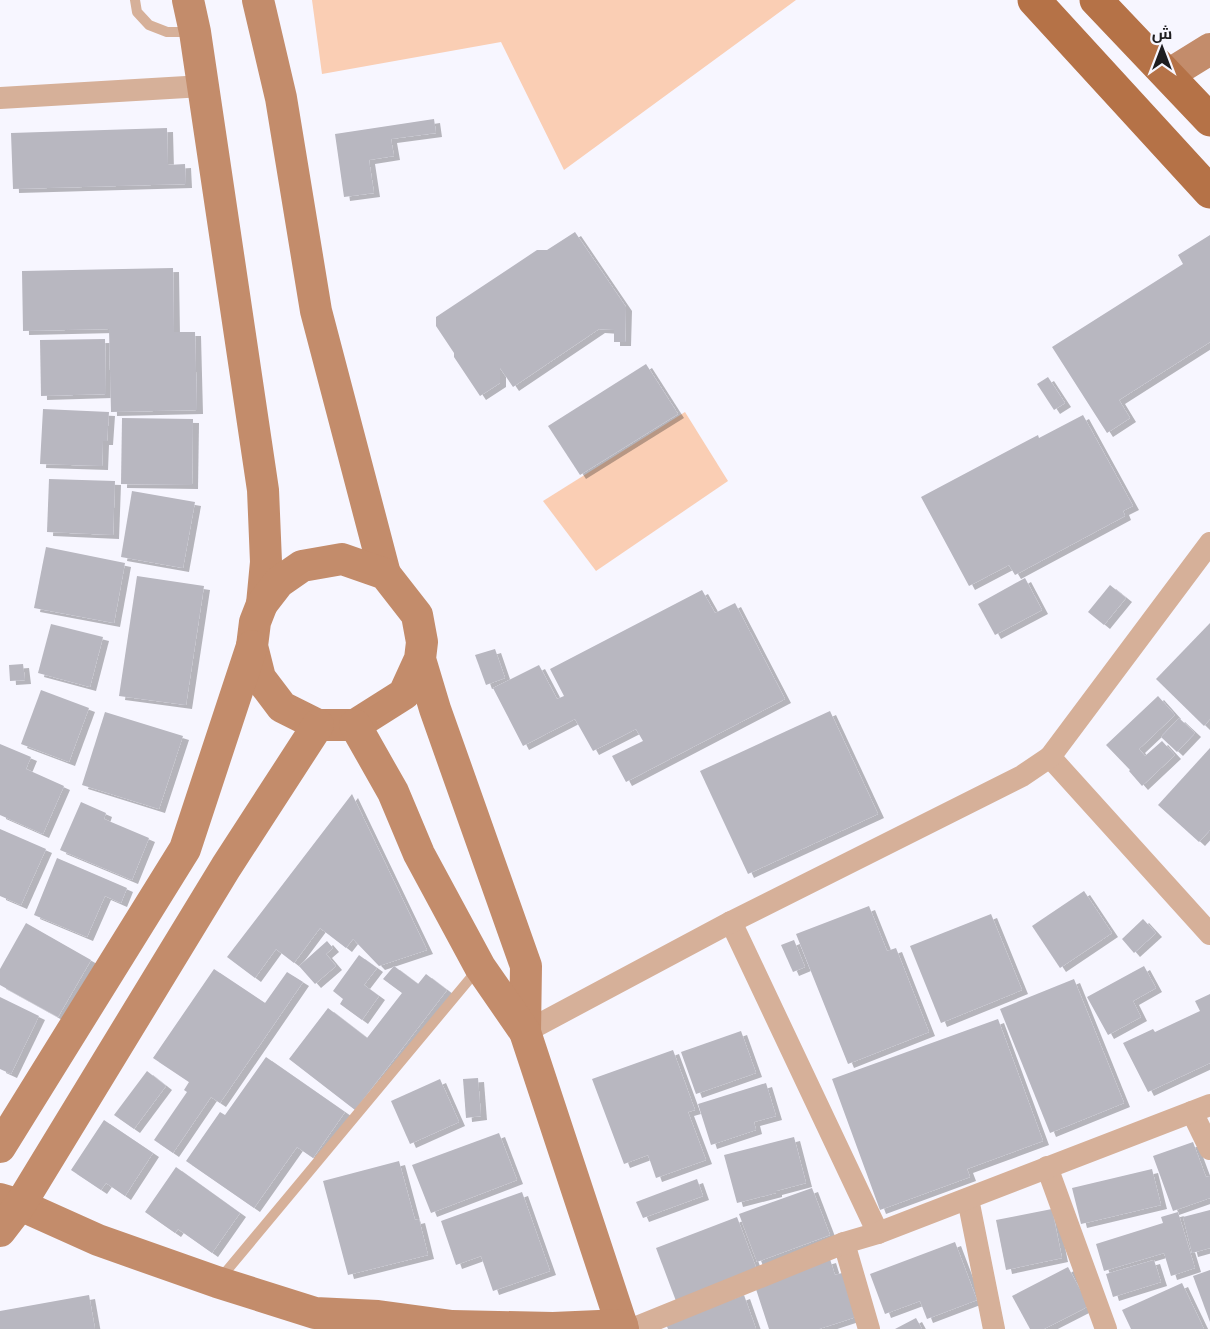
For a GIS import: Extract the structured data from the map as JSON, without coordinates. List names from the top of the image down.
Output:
{
  "north": "top"
}
